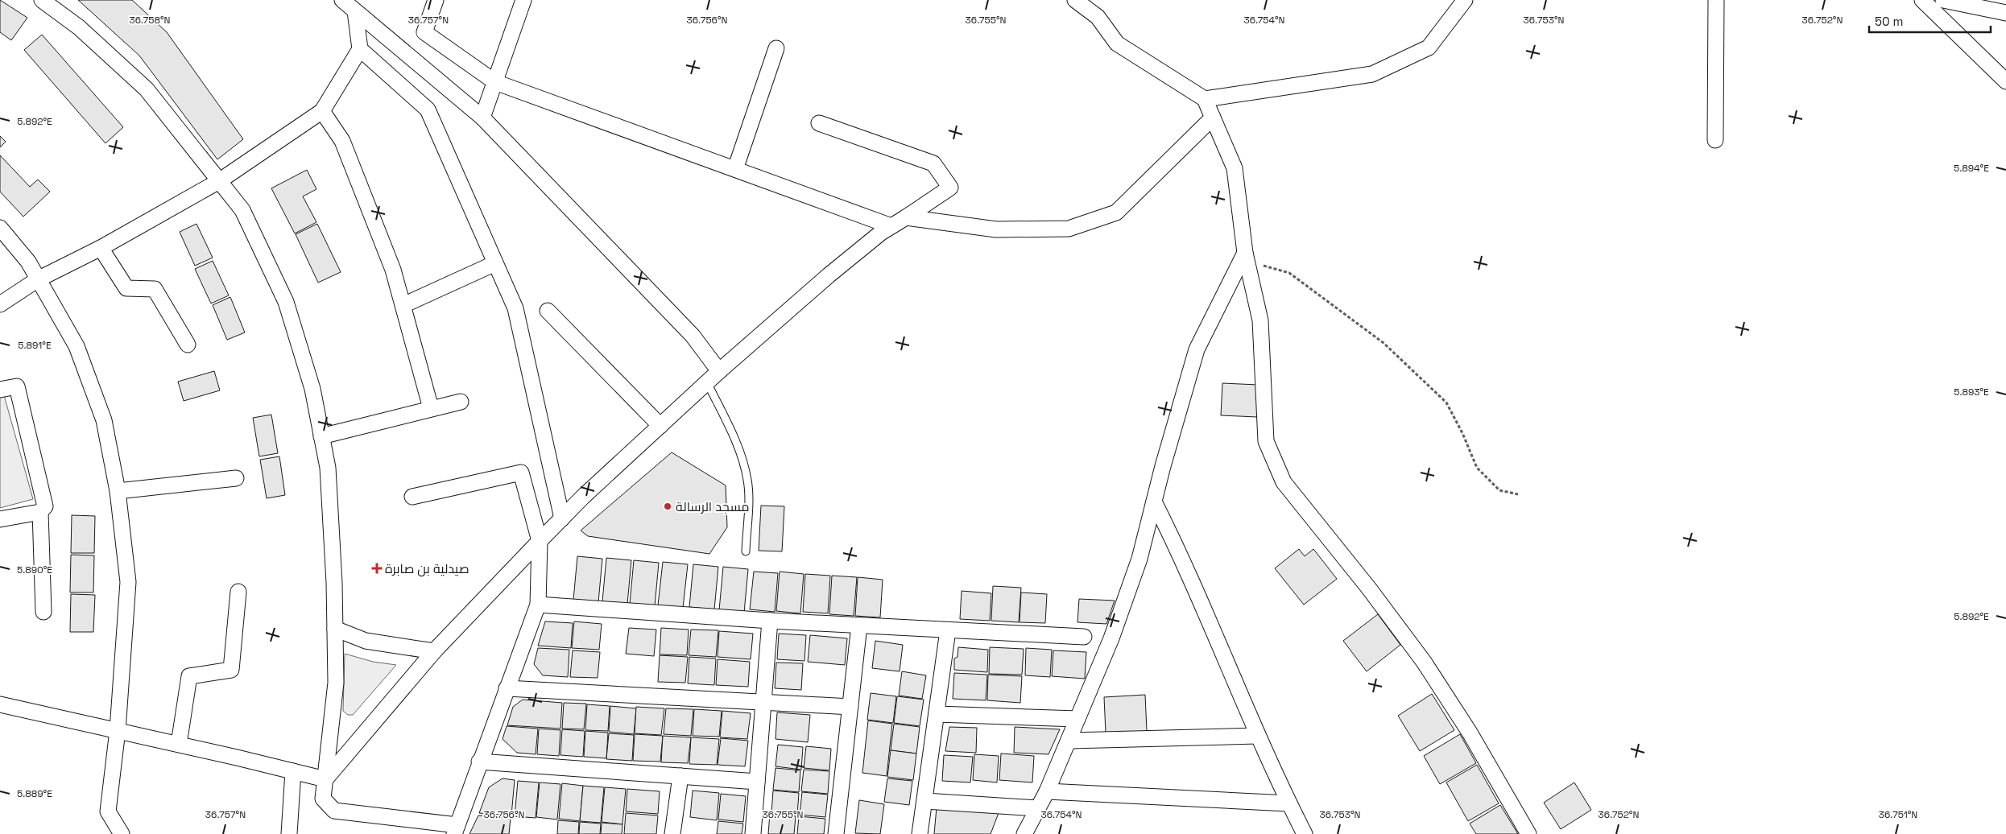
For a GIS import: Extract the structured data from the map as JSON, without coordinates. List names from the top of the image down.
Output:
{
  "places": {
    "other": ["مسجد الرسالة"],
    "health": ["صيدلية بن صابرة"]
  },
  "scale_bar": "50 m",
  "coordinates": [
    "36.753°N",
    "36.752°N",
    "36.758°N",
    "36.757°N",
    "36.756°N",
    "36.755°N",
    "36.754°N",
    "5.892°E",
    "5.894°E",
    "5.891°E",
    "5.893°E",
    "5.890°E",
    "5.889°E",
    "36.751°N"
  ]
}
